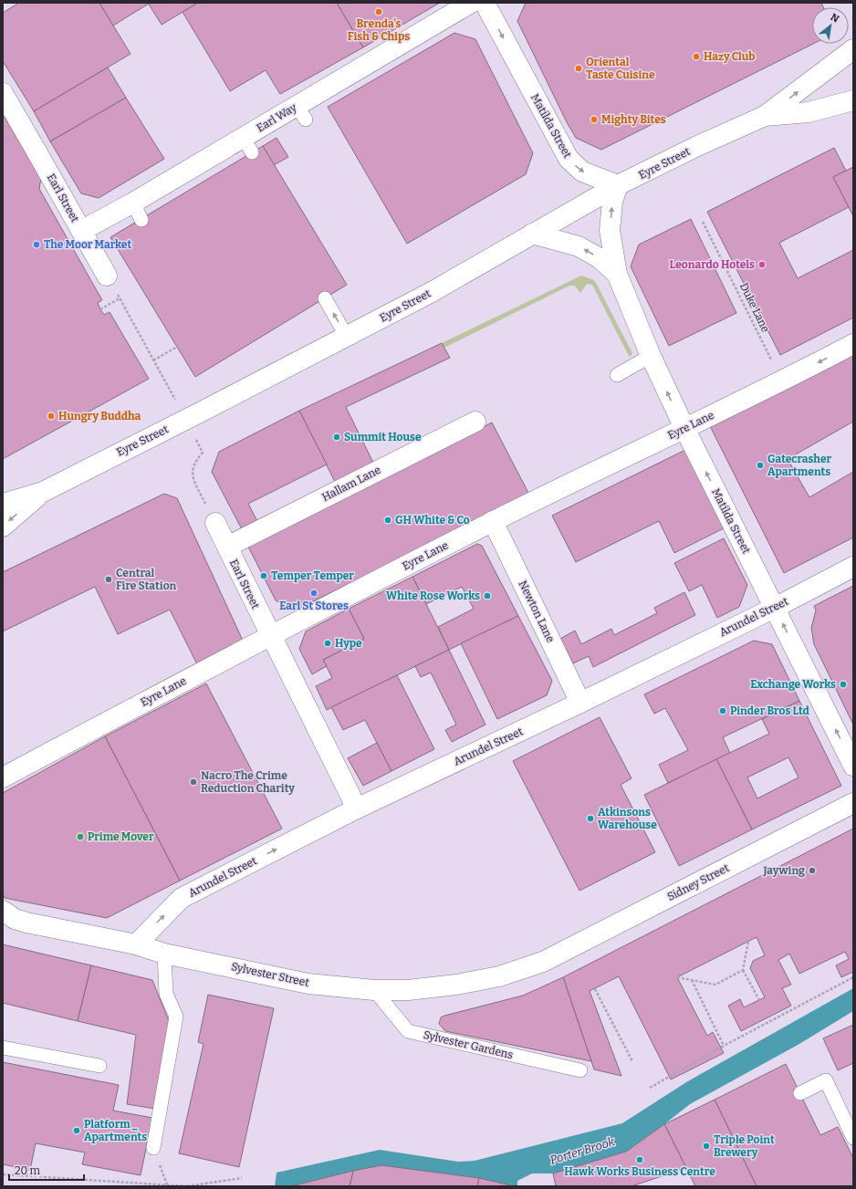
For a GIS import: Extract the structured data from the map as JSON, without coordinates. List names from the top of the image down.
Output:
{
  "streets": {
    "street": [
      "Earl Way",
      "Matilda Street",
      "Eyre Street",
      "Earl Street",
      "Eyre Lane",
      "Hallam Lane",
      "Newton Lane",
      "Arundel Street",
      "Sidney Street",
      "Sylvester Street"
    ],
    "lane": ["Sylvester Gardens"],
    "path": ["Duke Lane"]
  },
  "crossings": [
    ["Earl Way", "Earl Street"],
    ["Matilda Street", "Eyre Street"],
    ["Matilda Street", "Eyre Lane"],
    ["Matilda Street", "Arundel Street"],
    ["Earl Street", "Eyre Lane"],
    ["Earl Street", "Hallam Lane"],
    ["Earl Street", "Arundel Street"],
    ["Duke Lane", "Eyre Lane"],
    ["Eyre Lane", "Newton Lane"],
    ["Newton Lane", "Arundel Street"],
    ["Arundel Street", "Sylvester Street"],
    ["Sidney Street", "Sylvester Street"],
    ["Sylvester Street", "Sylvester Gardens"]
  ],
  "water": ["Porter Brook"],
  "places": [
    "Brenda's Fish & Chips",
    "Hazy Club",
    "Oriental Taste Cuisine",
    "Mighty Bites",
    "The Moor Market",
    "Leonardo Hotels",
    "Hungry Buddha",
    "Summit House",
    "Gatecrasher Apartments",
    "GH White & Co",
    "Temper Temper",
    "Central Fire Station",
    "Earl St Stores",
    "White Rose Works",
    "Hype",
    "Exchange Works",
    "Pinder Bros Ltd",
    "Nacro The Crime Reduction Charity",
    "Atkinsons Warehouse",
    "Prime Mover",
    "Jaywing",
    "Platform _ Apartments",
    "Triple Point Brewery",
    "Hawk Works Business Centre"
  ],
  "scale_bar": "20 m",
  "north": "top right"
}
